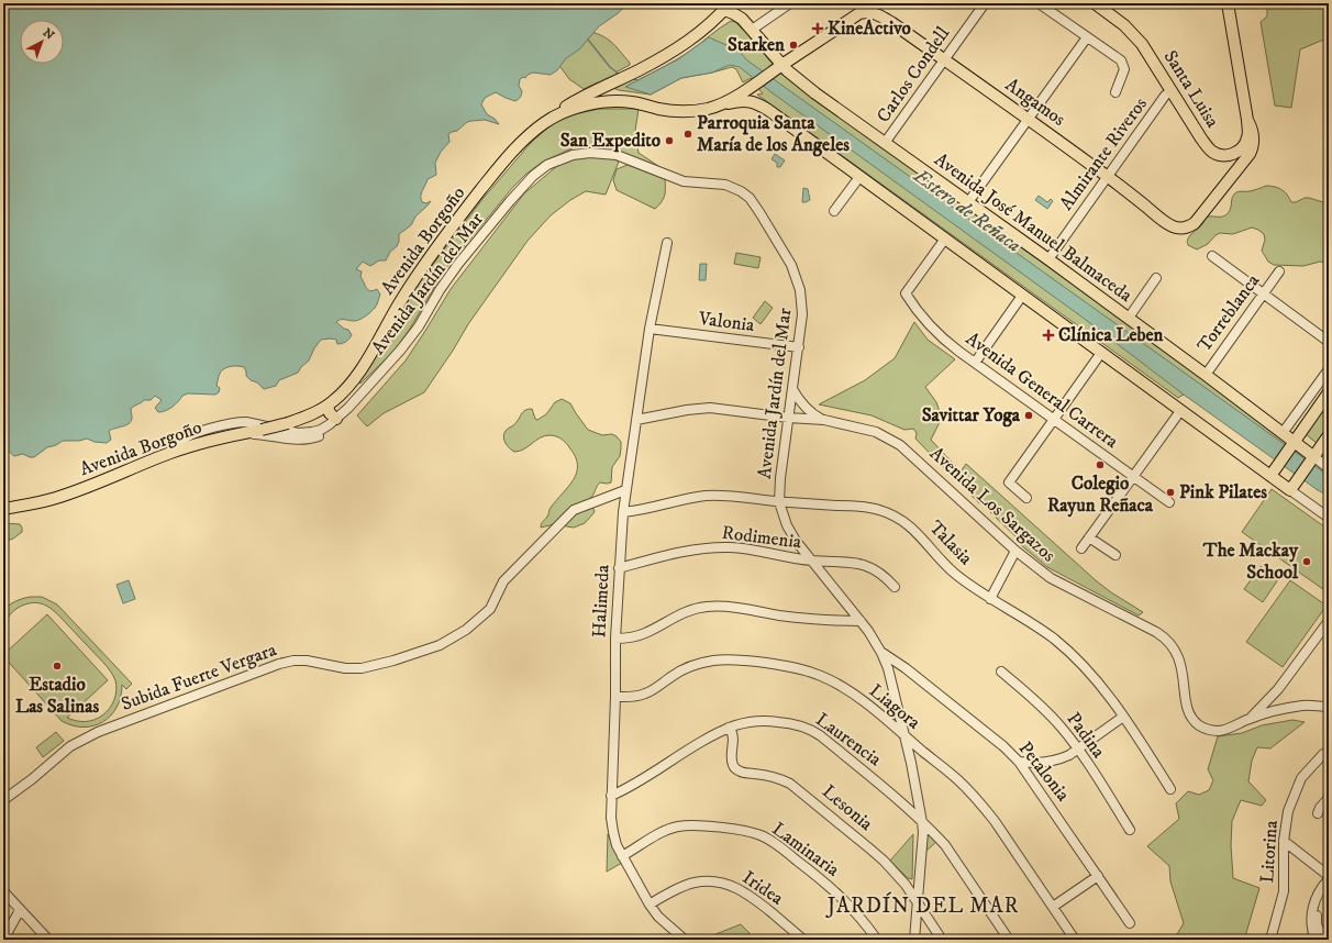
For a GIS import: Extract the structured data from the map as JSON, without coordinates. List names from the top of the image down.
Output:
{
  "streets": {
    "main road": [
      "Santa Luisa",
      "Angamos",
      "Avenida José Manuel Balmaceda",
      "Avenida Borgoño"
    ],
    "street": [
      "Carlos Condell",
      "Almirante Riveros",
      "Avenida Jardín del Mar",
      "Torreblanca",
      "Valonia",
      "Avenida General Carrera",
      "Avenida Los Sargazos",
      "Rodimenia",
      "Talasia",
      "Halimeda",
      "Subida Fuerte Vergara",
      "Liagora",
      "Padina",
      "Laurencia",
      "Petalonia",
      "Lesonia",
      "Laminaria",
      "Litorina",
      "Iridea"
    ]
  },
  "crossings": [
    ["Carlos Condell", "Angamos"],
    ["Carlos Condell", "Avenida José Manuel Balmaceda"],
    ["Santa Luisa", "Almirante Riveros"],
    ["Angamos", "Almirante Riveros"],
    ["Angamos", "Avenida Borgoño"],
    ["Almirante Riveros", "Avenida José Manuel Balmaceda"],
    ["Avenida José Manuel Balmaceda", "Avenida Borgoño"],
    ["Avenida José Manuel Balmaceda", "Torreblanca"],
    ["Avenida Borgoño", "Avenida Jardín del Mar"],
    ["Avenida Jardín del Mar", "Valonia"],
    ["Avenida Jardín del Mar", "Avenida Los Sargazos"],
    ["Avenida Jardín del Mar", "Rodimenia"],
    ["Avenida Jardín del Mar", "Talasia"],
    ["Avenida Jardín del Mar", "Liagora"],
    ["Avenida Jardín del Mar", "Laurencia"],
    ["Avenida Jardín del Mar", "Petalonia"],
    ["Avenida Jardín del Mar", "Lesonia"],
    ["Valonia", "Halimeda"],
    ["Avenida Los Sargazos", "Halimeda"],
    ["Rodimenia", "Halimeda"],
    ["Talasia", "Halimeda"],
    ["Halimeda", "Subida Fuerte Vergara"],
    ["Halimeda", "Liagora"],
    ["Halimeda", "Laurencia"],
    ["Halimeda", "Laminaria"],
    ["Halimeda", "Iridea"],
    ["Laurencia", "Lesonia"]
  ],
  "districts": ["JARDÍN DEL MAR"],
  "water": ["Estero de Reñaca"],
  "places": {
    "health": ["KineActivo", "Clínica Leben"],
    "other": [
      "Starken",
      "Parroquia Santa María de los Ángeles",
      "San Expedito",
      "Savittar Yoga",
      "Colegio Rayun Reñaca",
      "Pink Pilates",
      "The Mackay School",
      "Estadio Las Salinas"
    ]
  },
  "north": "top right"
}
